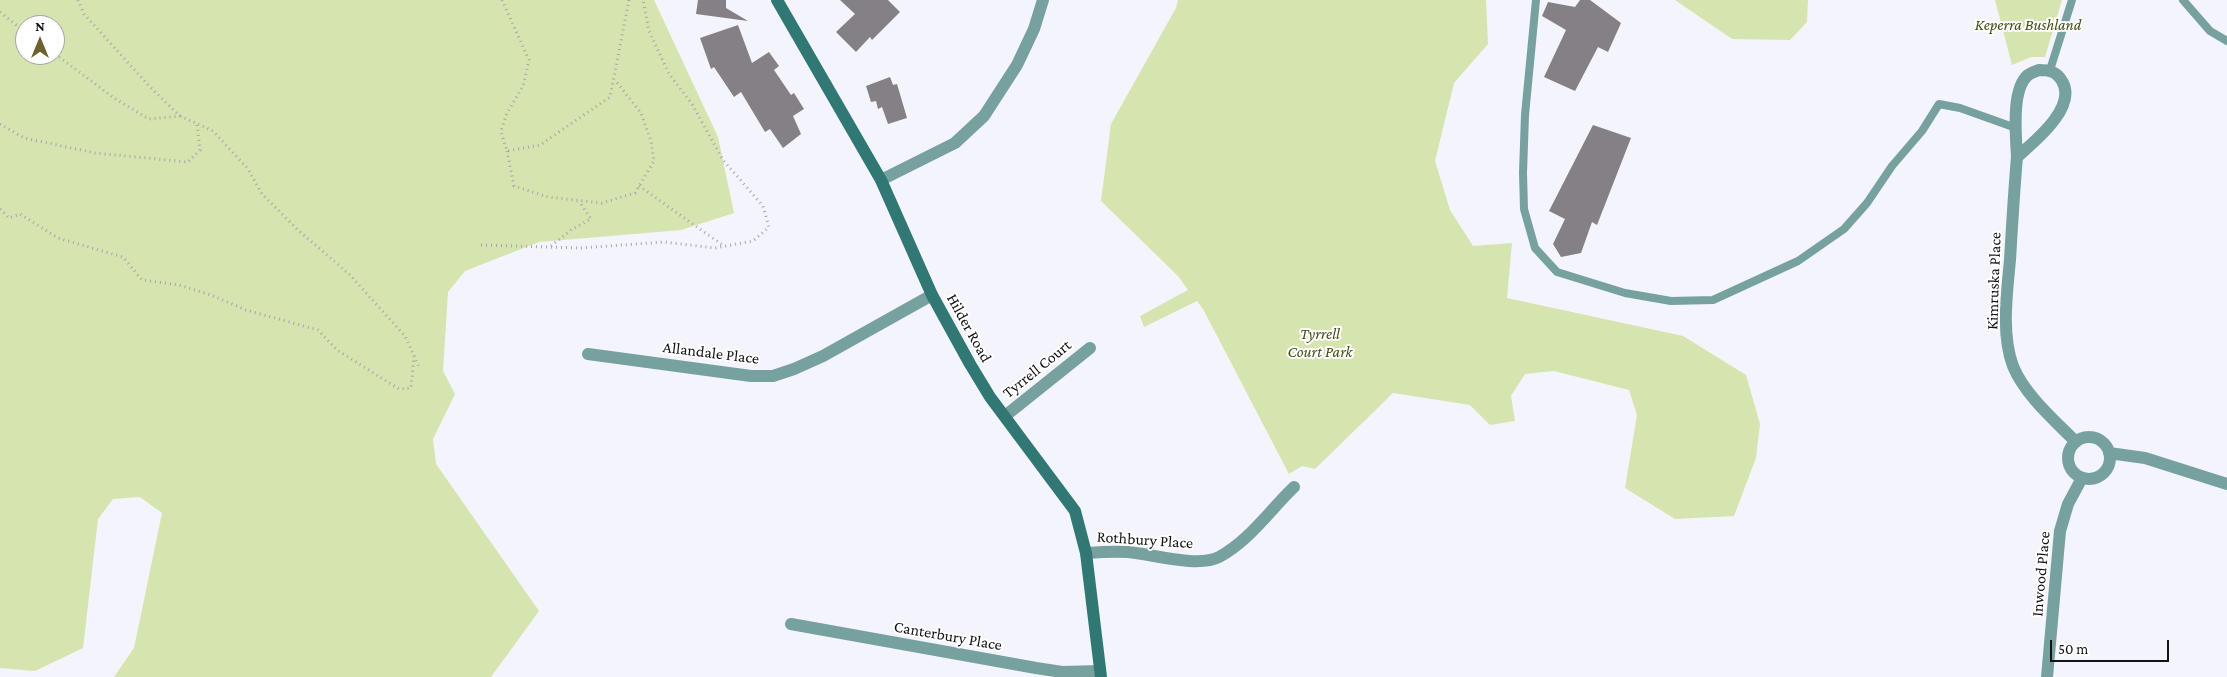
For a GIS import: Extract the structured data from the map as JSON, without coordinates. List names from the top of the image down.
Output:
{
  "streets": {
    "street": [
      "Kimruska Place",
      "Hilder Road",
      "Allandale Place",
      "Tyrrell Court",
      "Rothbury Place",
      "Inwood Place",
      "Canterbury Place"
    ]
  },
  "crossings": [
    ["Kimruska Place", "Inwood Place"],
    ["Hilder Road", "Allandale Place"],
    ["Hilder Road", "Tyrrell Court"],
    ["Hilder Road", "Rothbury Place"],
    ["Hilder Road", "Canterbury Place"]
  ],
  "parks": ["Keperra Bushland", "Tyrrell Court Park"],
  "scale_bar": "50 m",
  "north": "top"
}
